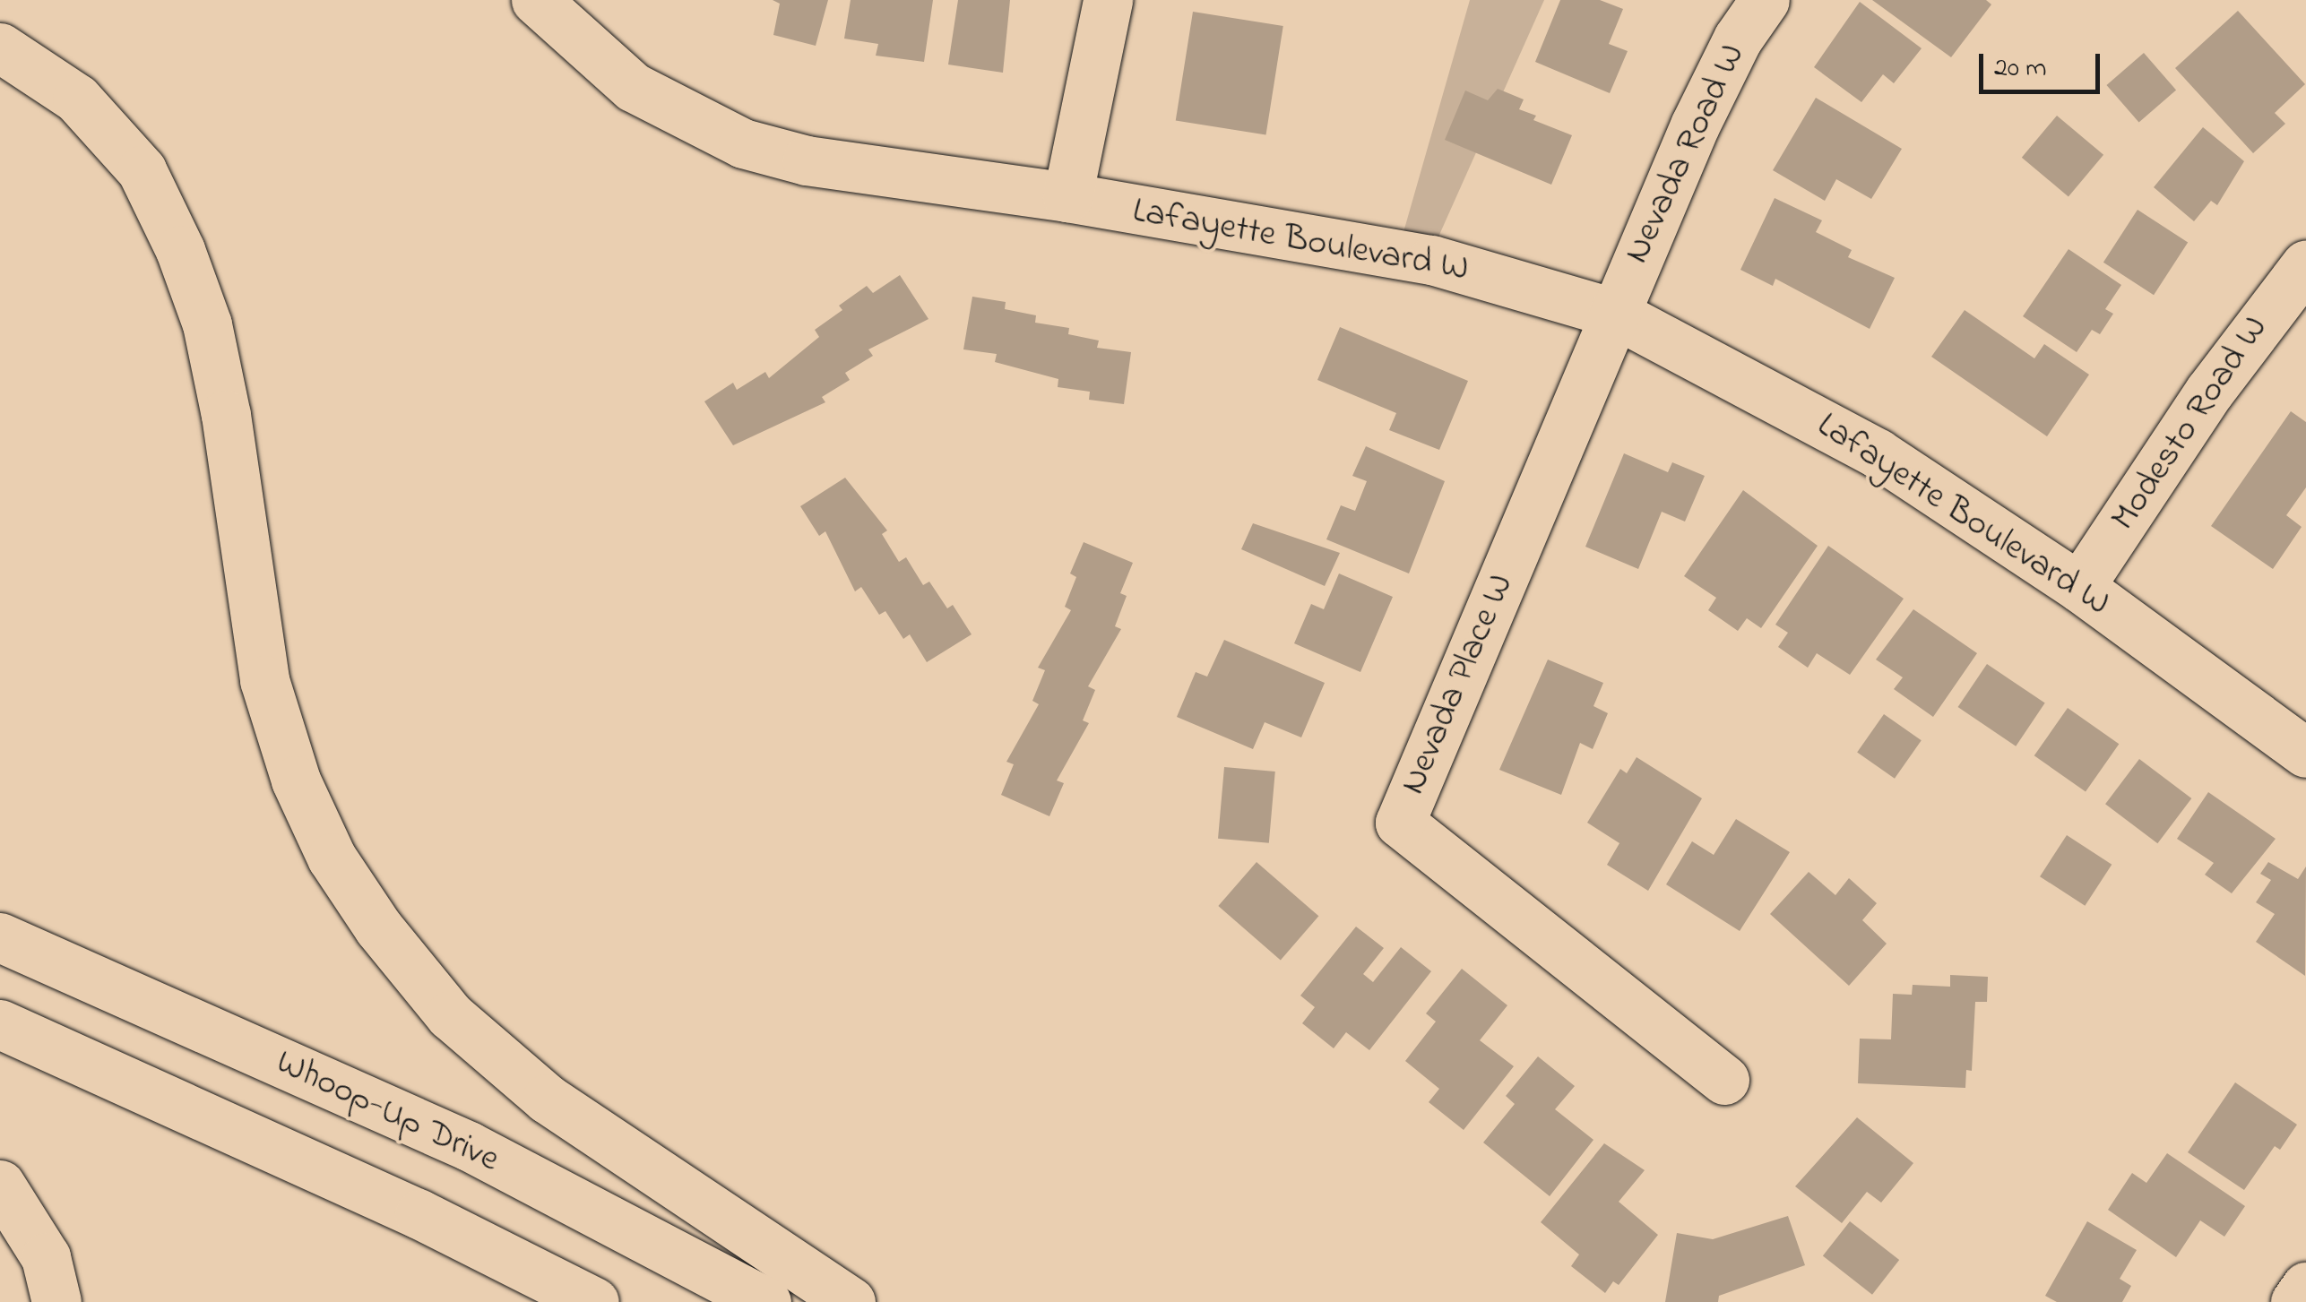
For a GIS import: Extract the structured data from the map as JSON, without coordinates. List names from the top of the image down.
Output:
{
  "streets": {
    "main road": [
      "Nevada Road W",
      "Lafayette Boulevard W",
      "Modesto Road W",
      "Nevada Place W",
      "Whoop-Up Drive"
    ]
  },
  "crossings": [
    ["Nevada Road W", "Lafayette Boulevard W"],
    ["Nevada Road W", "Nevada Place W"],
    ["Lafayette Boulevard W", "Modesto Road W"],
    ["Lafayette Boulevard W", "Nevada Place W"]
  ],
  "scale_bar": "20 m"
}
